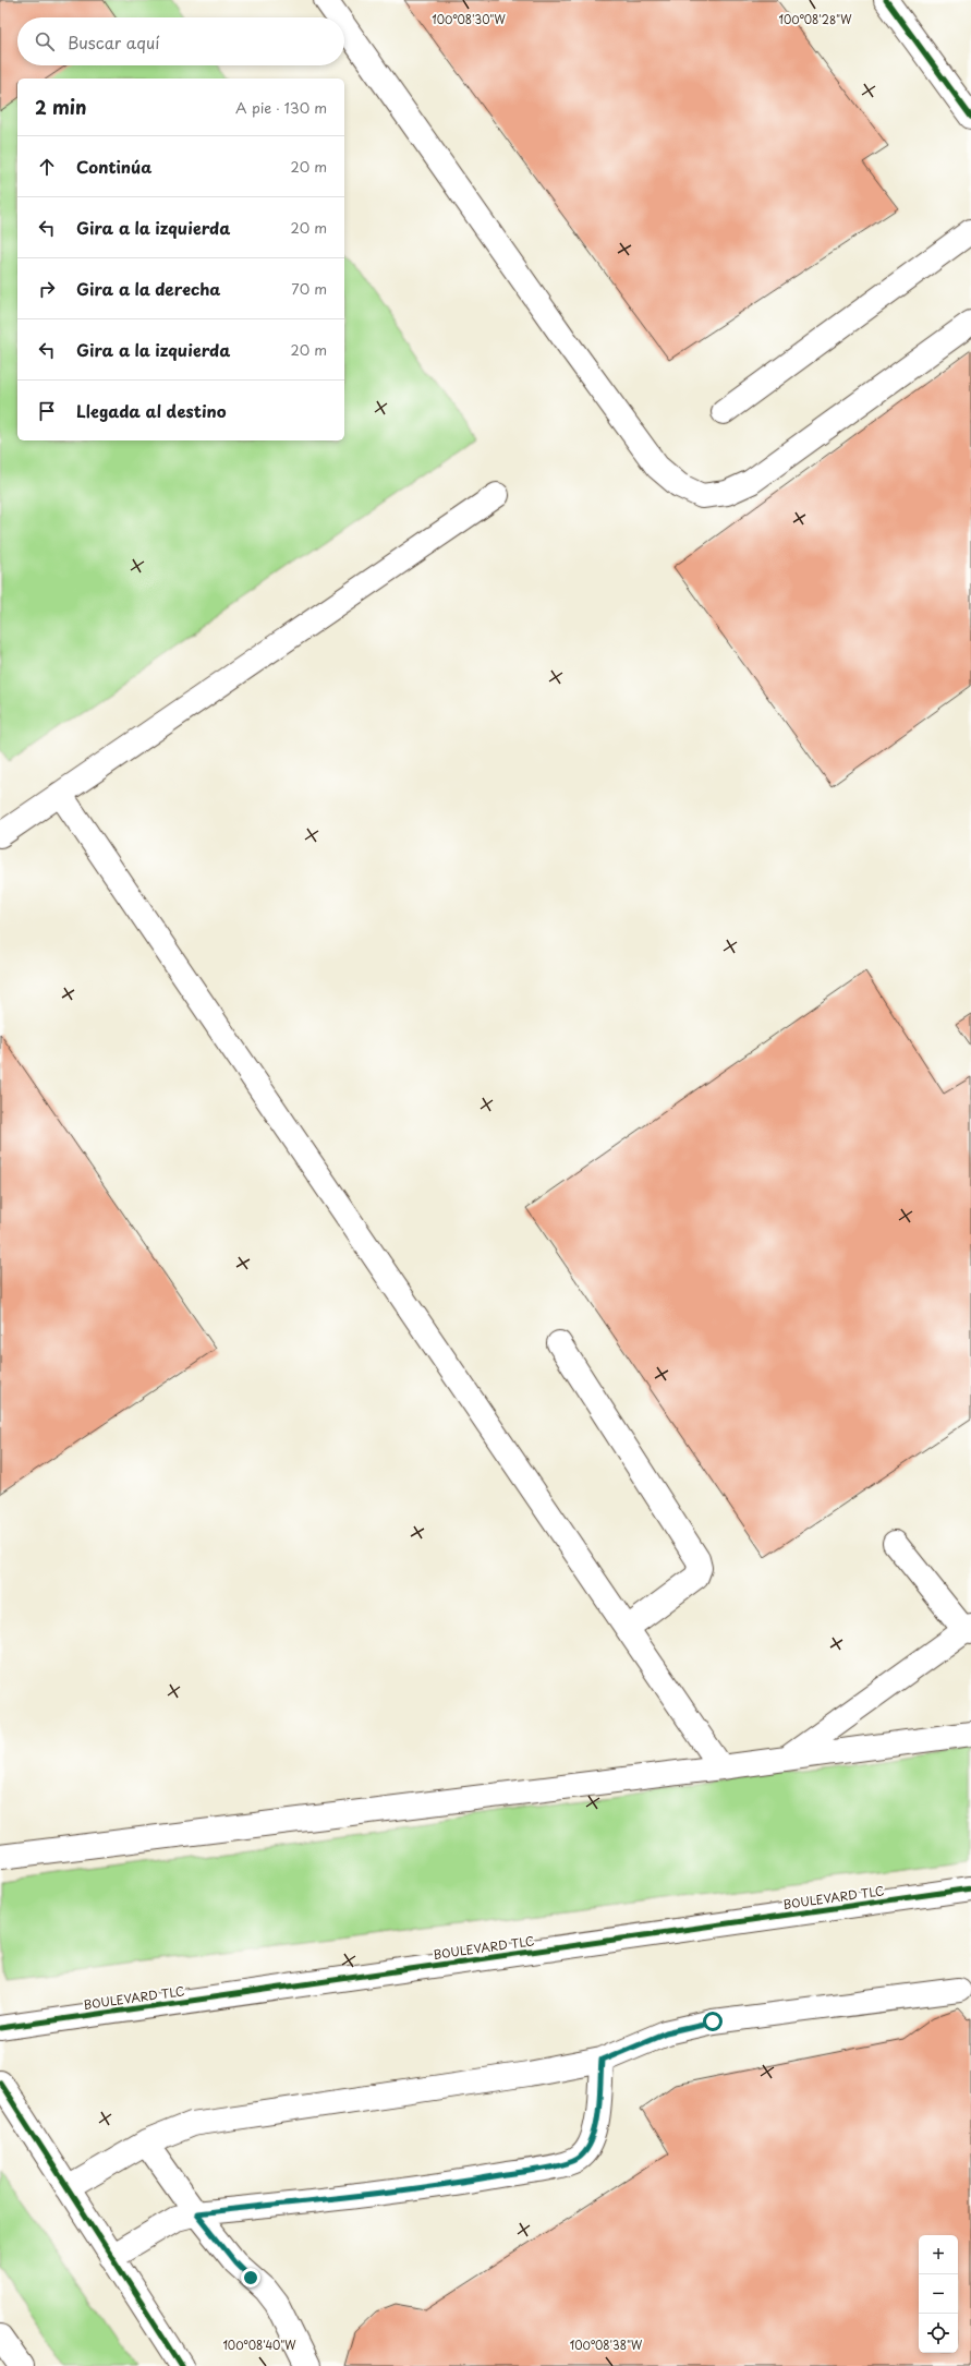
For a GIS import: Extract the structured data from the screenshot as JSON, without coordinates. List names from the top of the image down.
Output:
{
  "streets": {
    "street": ["BOULEVARD TLC"]
  },
  "page": {
    "search": "Buscar aquí",
    "heading": ["2 min", "A pie · 130 m"],
    "list": [
      ["Continúa", "20 m"],
      ["Gira a la izquierda", "20 m"],
      ["Gira a la derecha", "70 m"],
      ["Gira a la izquierda", "20 m"],
      "Llegada al destino"
    ],
    "map_buttons": ["+", "−"]
  },
  "coordinates": [
    "100°08'30\"W",
    "100°08'28\"W",
    "100°08'40\"W",
    "100°08'38\"W"
  ]
}
